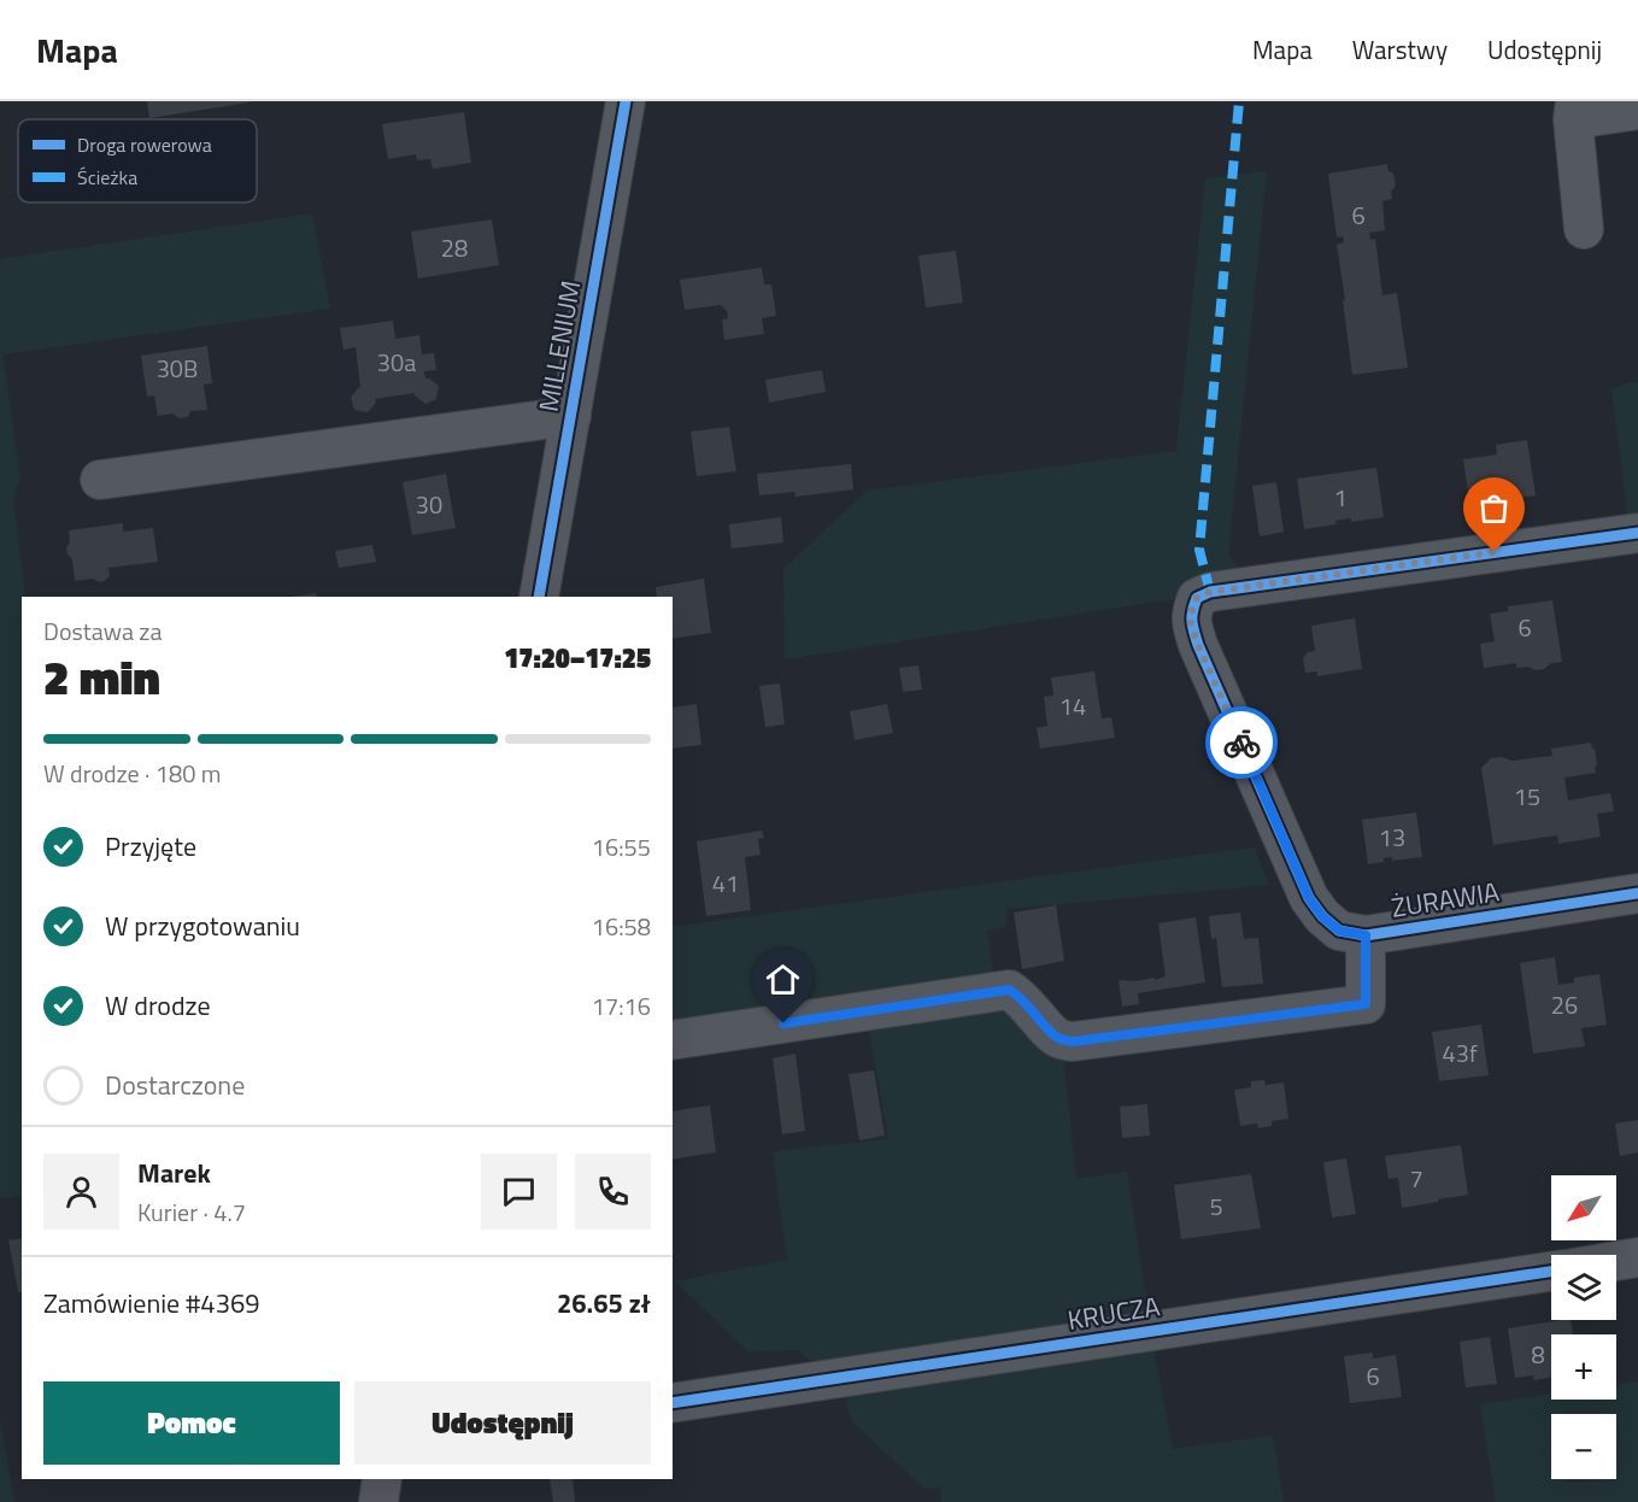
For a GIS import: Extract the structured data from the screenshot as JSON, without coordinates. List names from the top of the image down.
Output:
{
  "streets": {
    "street": ["MILLENIUM", "ŻURAWIA", "KRUCZA"]
  },
  "house_numbers": [
    "6",
    "28",
    "30a",
    "30B",
    "1",
    "30",
    "6",
    "14",
    "15",
    "13",
    "41",
    "26",
    "43f",
    "7",
    "5",
    "8",
    "6"
  ],
  "legend": ["Droga rowerowa", "Ścieżka"],
  "north": "bottom left",
  "page": {
    "header": "Mapa",
    "nav": ["Mapa", "Warstwy", "Udostępnij"],
    "heading": ["2 min", "Dostawa za", "17:20–17:25"],
    "panel": [
      "Marek",
      "Kurier · 4.7",
      "Zamówienie #4369",
      "26.65 zł"
    ],
    "bar": "W drodze · 180 m",
    "list": [
      ["Przyjęte", "16:55"],
      ["W przygotowaniu", "16:58"],
      ["W drodze", "17:16"],
      "Dostarczone"
    ],
    "map_buttons": ["+", "−"],
    "buttons": ["Pomoc", "Udostępnij"]
  }
}
